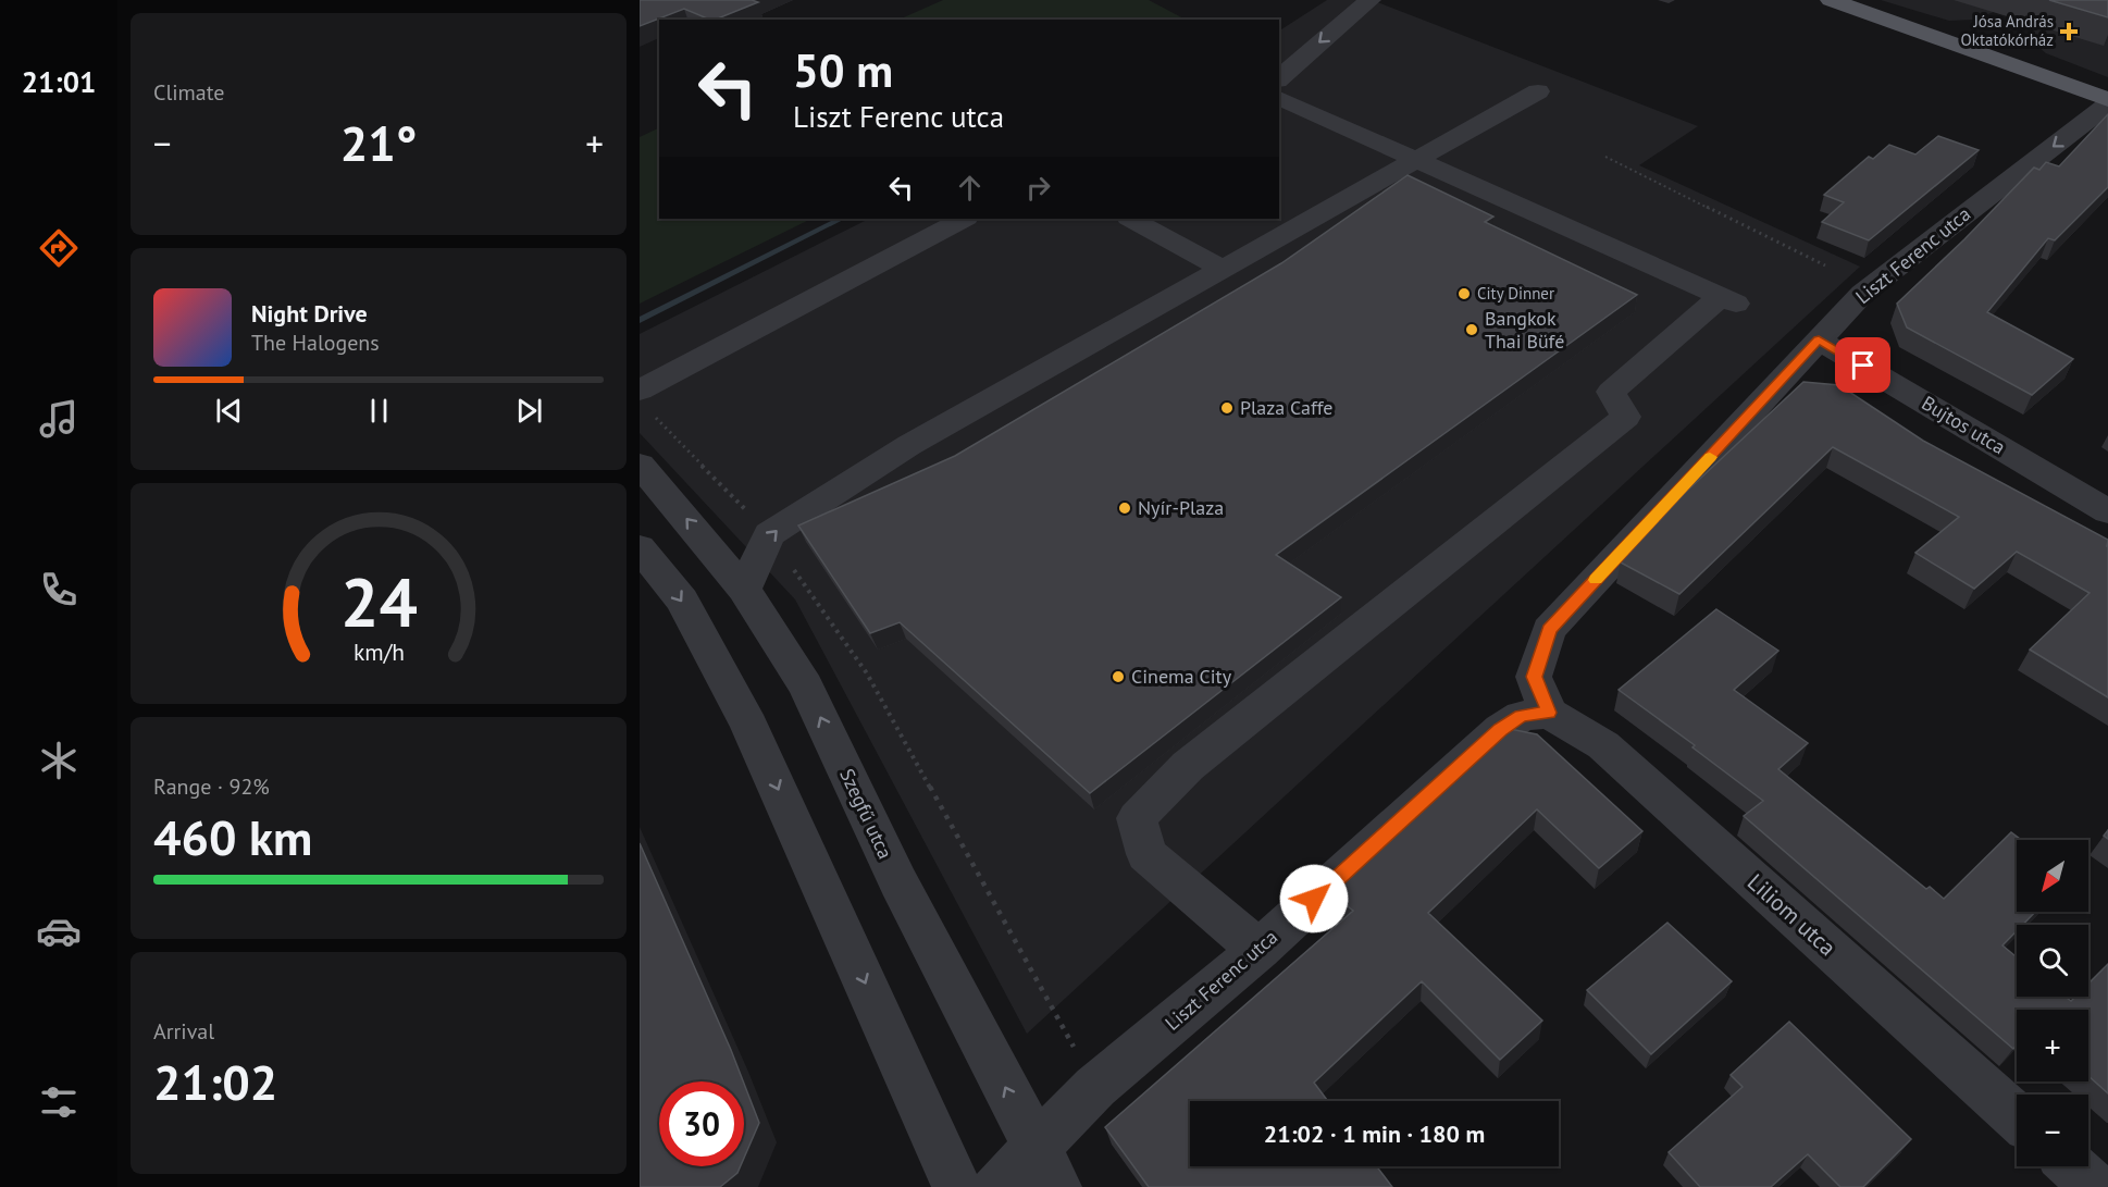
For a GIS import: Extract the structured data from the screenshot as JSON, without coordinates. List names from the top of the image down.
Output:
{
  "streets": {
    "street": [
      "Liszt Ferenc utca",
      "Bujtos utca",
      "Szegfű utca",
      "Liliom utca"
    ]
  },
  "crossings": [
    ["Liszt Ferenc utca", "Bujtos utca"],
    ["Liszt Ferenc utca", "Szegfű utca"],
    ["Liszt Ferenc utca", "Liliom utca"]
  ],
  "places": {
    "health": ["Jósa András Oktatókórház"],
    "other": [
      "City Dinner",
      "Bangkok Thai Büfé",
      "Plaza Caffe",
      "Nyír-Plaza",
      "Cinema City"
    ]
  },
  "north": "bottom left",
  "page": {
    "tabs": "21:01",
    "tile": [
      "Climate",
      ["Range · 92%", "460 km"],
      ["Arrival", "21:02"]
    ],
    "turn": ["50 m", "Liszt Ferenc utca"],
    "heat": ["−", "21°", "+"],
    "song": ["Night Drive", "The Halogens"],
    "map_buttons": ["+", "−"],
    "limit": "30",
    "trip": "21:02 · 1 min · 180 m",
    "gauge": ["24", "km/h"]
  }
}
